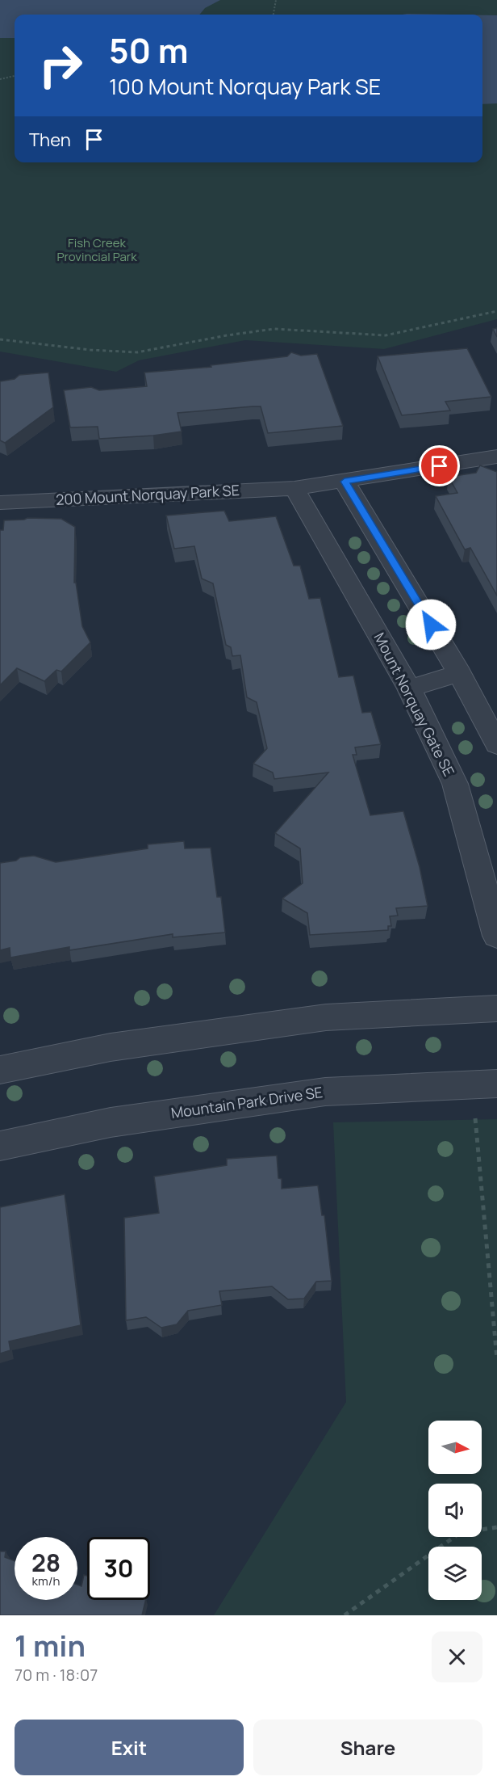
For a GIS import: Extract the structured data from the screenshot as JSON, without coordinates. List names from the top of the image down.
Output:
{
  "streets": {
    "street": ["200 Mount Norquay Park SE", "Mount Norquay Gate SE", "Mountain Park Drive SE"]
  },
  "crossings": [
    ["200 Mount Norquay Park SE", "Mount Norquay Gate SE"]
  ],
  "parks": ["Fish Creek Provincial Park"],
  "north": "right",
  "page": {
    "turn": ["50 m", "100 Mount Norquay Park SE"],
    "then": "Then",
    "speed": "28 km/h",
    "limit": "30",
    "heading": ["1 min", "70 m · 18:07"],
    "buttons": ["Exit", "Share"]
  }
}
